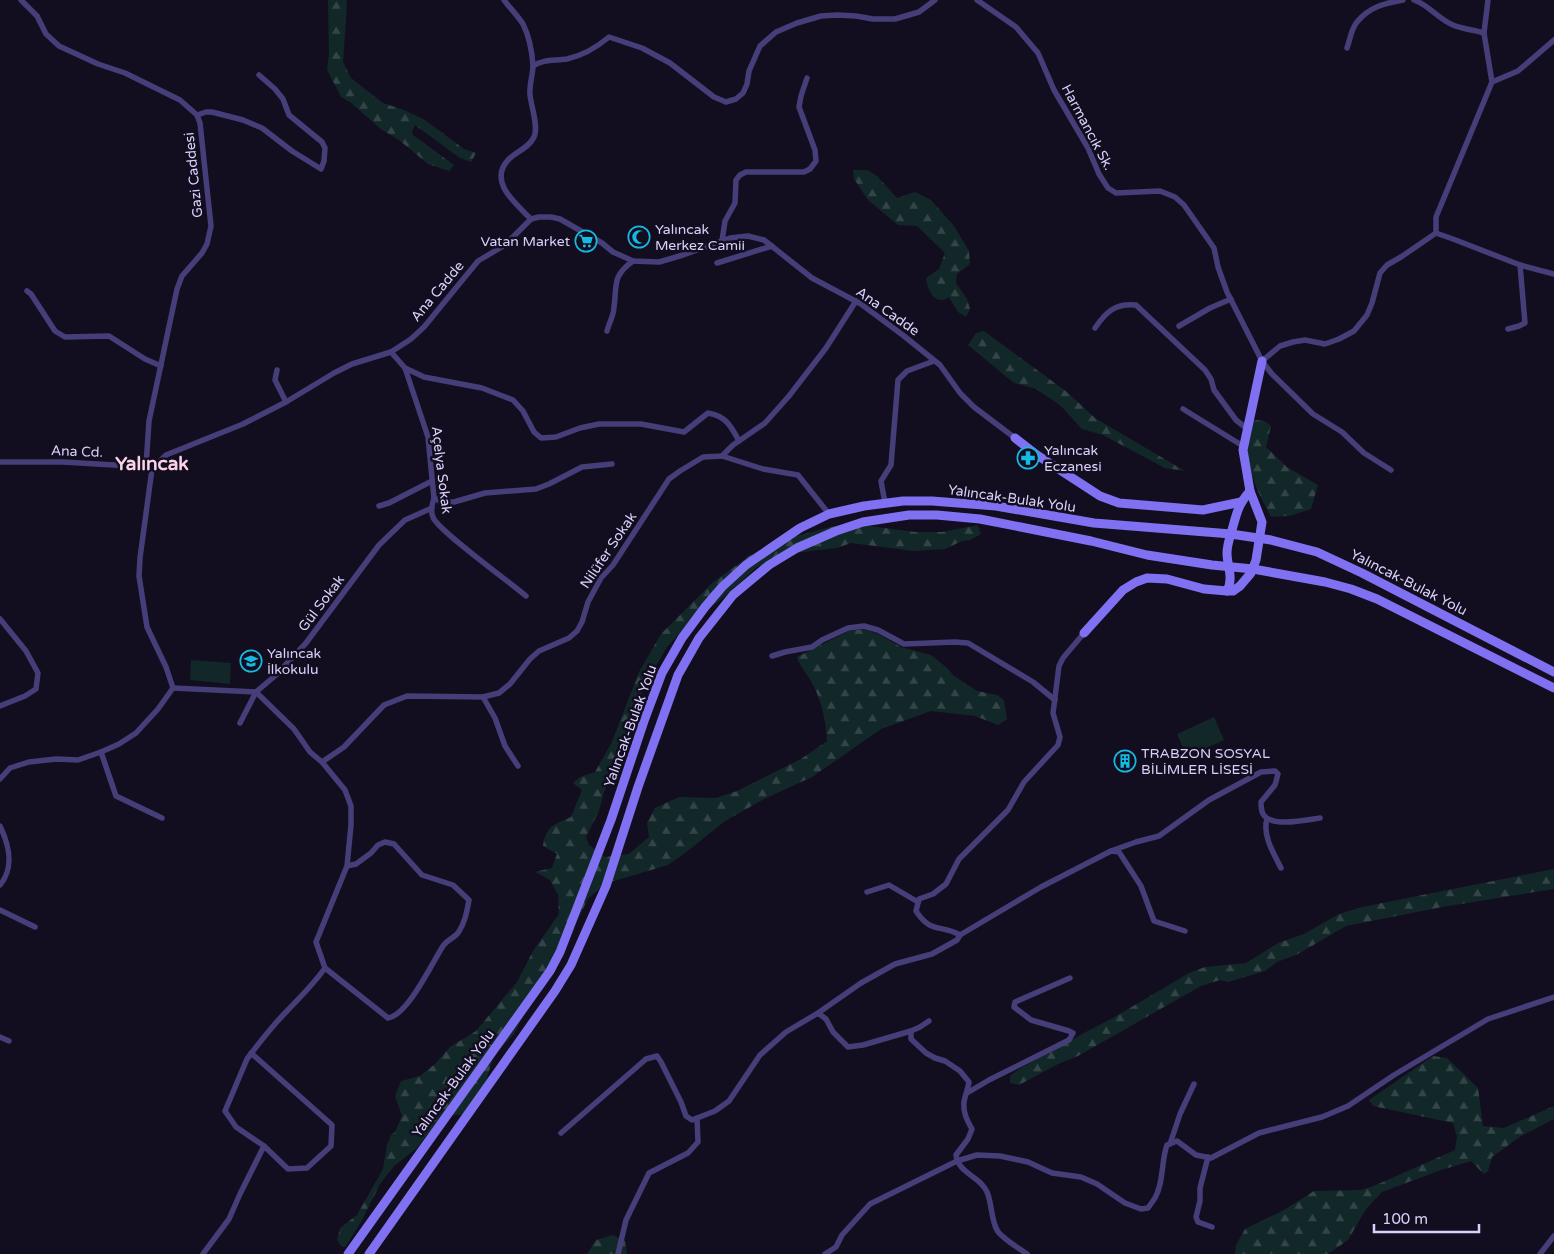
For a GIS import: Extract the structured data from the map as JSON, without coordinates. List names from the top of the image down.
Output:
{
  "streets": {
    "main road": ["Yalıncak-Bulak Yolu"],
    "street": [
      "Harmancık Sk.",
      "Gazi Caddesi",
      "Ana Cadde",
      "Ana Cd.",
      "Açelya Sokak",
      "Nilüfer Sokak",
      "Gül Sokak"
    ]
  },
  "crossings": [
    ["Gazi Caddesi", "Ana Cd."],
    ["Ana Cadde", "Ana Cd."],
    ["Açelya Sokak", "Gül Sokak"]
  ],
  "districts": ["Yalıncak"],
  "places": {
    "mosque": ["Yalıncak Merkez Camii"],
    "supermarket": ["Vatan Market"],
    "pharmacy": ["Yalıncak Eczanesi"],
    "school or university": ["Yalıncak İlkokulu"],
    "building": ["TRABZON SOSYAL BİLİMLER LİSESİ"]
  },
  "scale_bar": "100 m"
}
